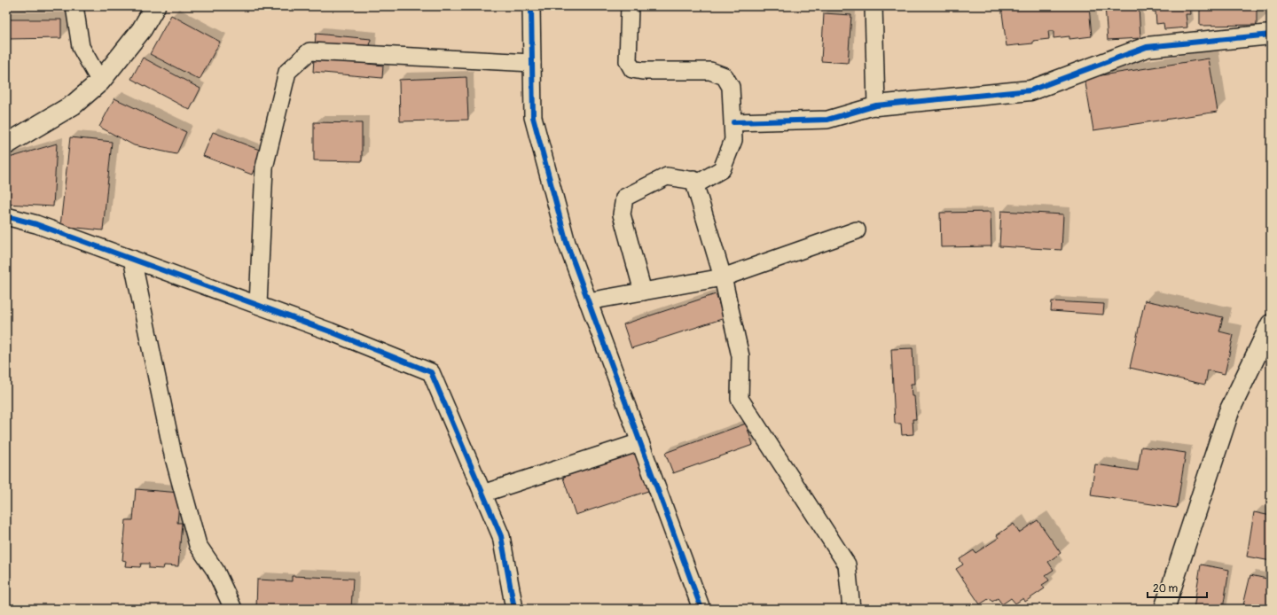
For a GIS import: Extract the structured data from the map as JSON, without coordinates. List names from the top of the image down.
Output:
{
  "scale_bar": "20 m"
}
